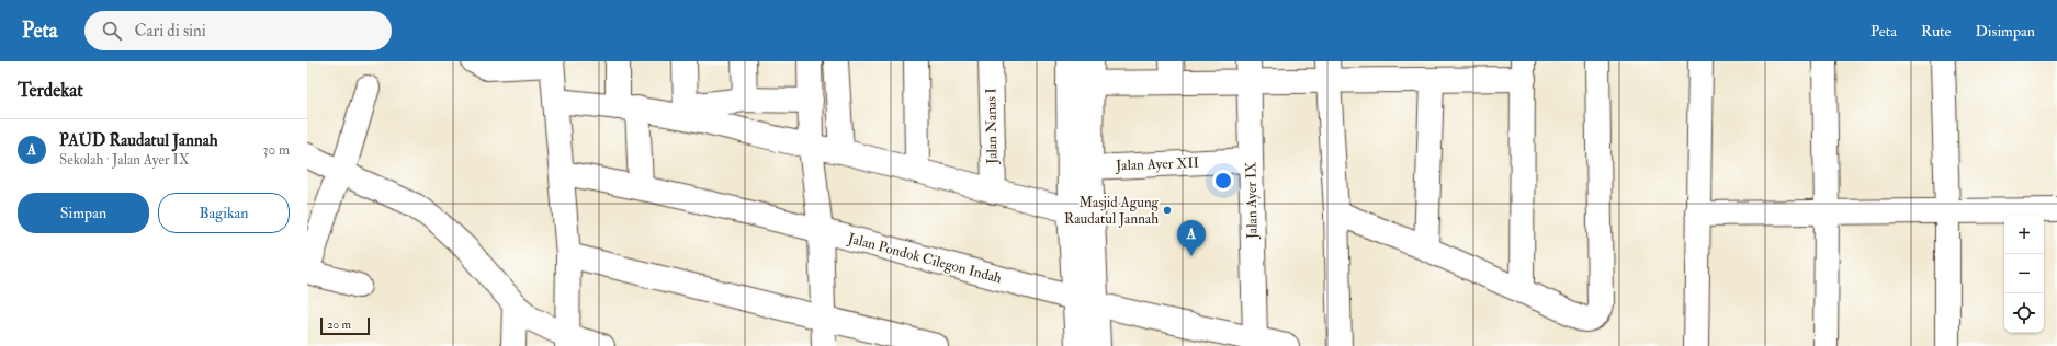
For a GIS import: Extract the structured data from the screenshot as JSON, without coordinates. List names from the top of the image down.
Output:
{
  "streets": {
    "street": [
      "Jalan Nanas I",
      "Jalan Ayer XII",
      "Jalan Ayer IX",
      "Jalan Pondok Cilegon Indah"
    ]
  },
  "crossings": [
    ["Jalan Ayer XII", "Jalan Ayer IX"],
    ["Jalan Ayer IX", "Jalan Pondok Cilegon Indah"]
  ],
  "places": ["Masjid Agung Raudatul Jannah"],
  "scale_bar": "20 m",
  "page": {
    "header": "Peta",
    "search": "Cari di sini",
    "nav": ["Peta", "Rute", "Disimpan"],
    "heading": "Terdekat",
    "list": [
      {
        "mark": "A",
        "name": "PAUD Raudatul Jannah",
        "note": "Sekolah · Jalan Ayer IX",
        "value": "30 m"
      }
    ],
    "buttons": ["Simpan", "Bagikan"],
    "map_buttons": ["+", "−"],
    "pins": "A",
    "scale": "20 m"
  }
}
